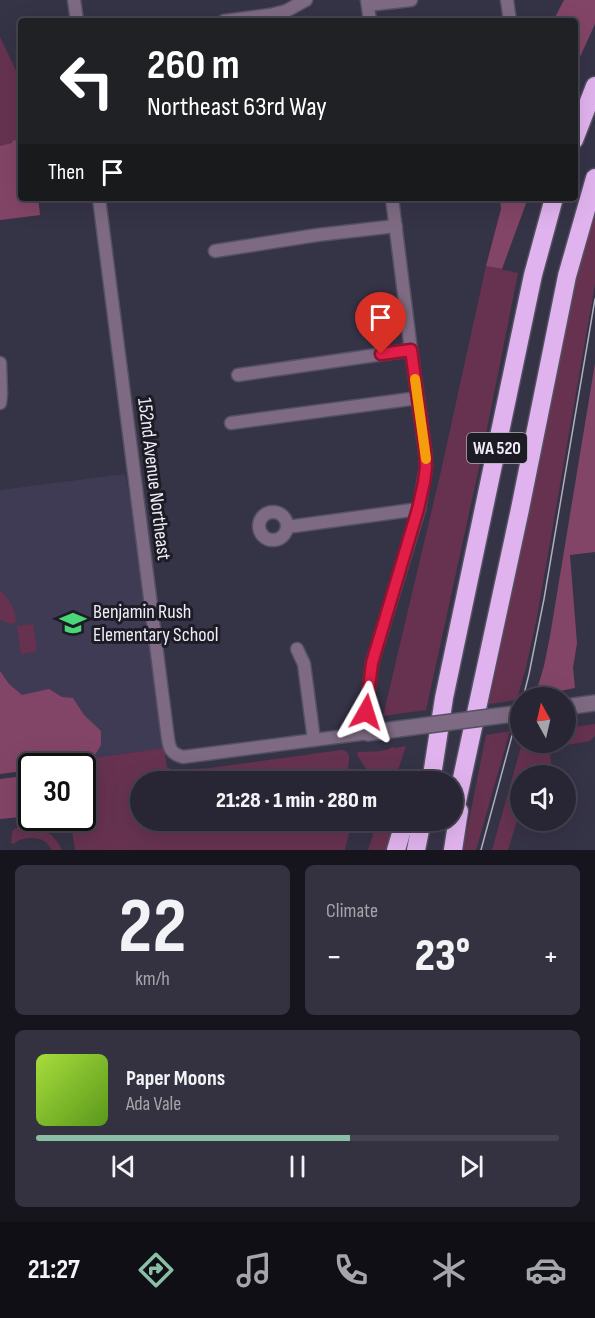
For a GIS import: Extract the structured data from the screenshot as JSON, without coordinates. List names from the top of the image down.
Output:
{
  "streets": {
    "highway": ["WA 520"],
    "street": ["152nd Avenue Northeast"]
  },
  "places": {
    "school or university": ["Benjamin Rush Elementary School"]
  },
  "north": "top",
  "page": {
    "turn": ["260 m", "Northeast 63rd Way"],
    "then": "Then",
    "limit": "30",
    "trip": "21:28 · 1 min · 280 m",
    "tile": [
      ["22", "km/h"],
      "Climate"
    ],
    "heat": ["−", "23°", "+"],
    "song": ["Paper Moons", "Ada Vale"],
    "tabs": "21:27"
  }
}
